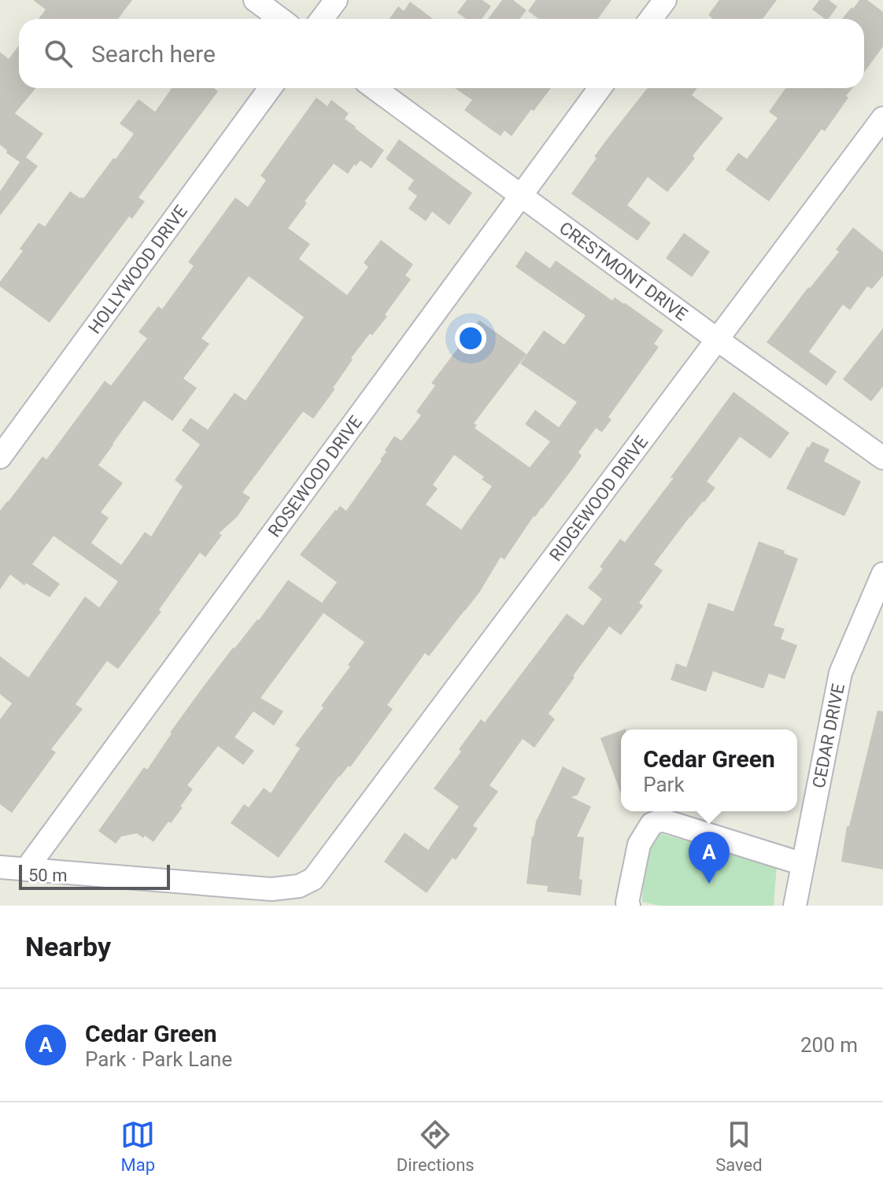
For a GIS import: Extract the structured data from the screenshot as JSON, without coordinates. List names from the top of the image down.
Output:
{
  "streets": {
    "street": [
      "HOLLYWOOD DRIVE",
      "CRESTMONT DRIVE",
      "ROSEWOOD DRIVE",
      "RIDGEWOOD DRIVE",
      "CEDAR DRIVE"
    ]
  },
  "crossings": [
    ["CRESTMONT DRIVE", "ROSEWOOD DRIVE"],
    ["CRESTMONT DRIVE", "RIDGEWOOD DRIVE"],
    ["ROSEWOOD DRIVE", "RIDGEWOOD DRIVE"]
  ],
  "scale_bar": "50 m",
  "page": {
    "search": "Search here",
    "popup": ["Cedar Green", "Park"],
    "pins": "A",
    "scale": "50 m",
    "heading": "Nearby",
    "list": [
      {
        "mark": "A",
        "name": "Cedar Green",
        "note": "Park · Park Lane",
        "value": "200 m"
      }
    ],
    "nav": ["Map", "Directions", "Saved"]
  }
}
